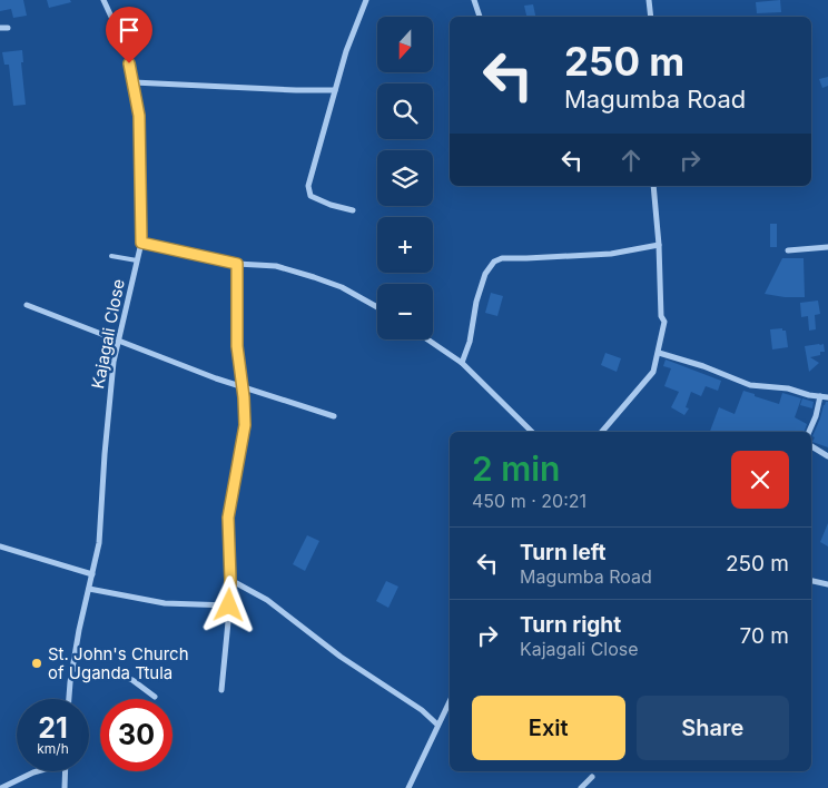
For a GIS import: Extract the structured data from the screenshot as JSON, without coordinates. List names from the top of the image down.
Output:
{
  "streets": {
    "street": ["Kajagali Close"]
  },
  "places": ["St. John's Church of Uganda Ttula"],
  "north": "bottom",
  "page": {
    "map_buttons": ["+", "−"],
    "turn": ["250 m", "Magumba Road"],
    "heading": ["2 min", "450 m · 20:21"],
    "list": [
      {
        "name": "Turn left",
        "note": "Magumba Road",
        "value": "250 m"
      },
      {
        "name": "Turn right",
        "note": "Kajagali Close",
        "value": "70 m"
      }
    ],
    "buttons": ["Exit", "Share"],
    "speed": "21 km/h",
    "limit": "30"
  }
}
